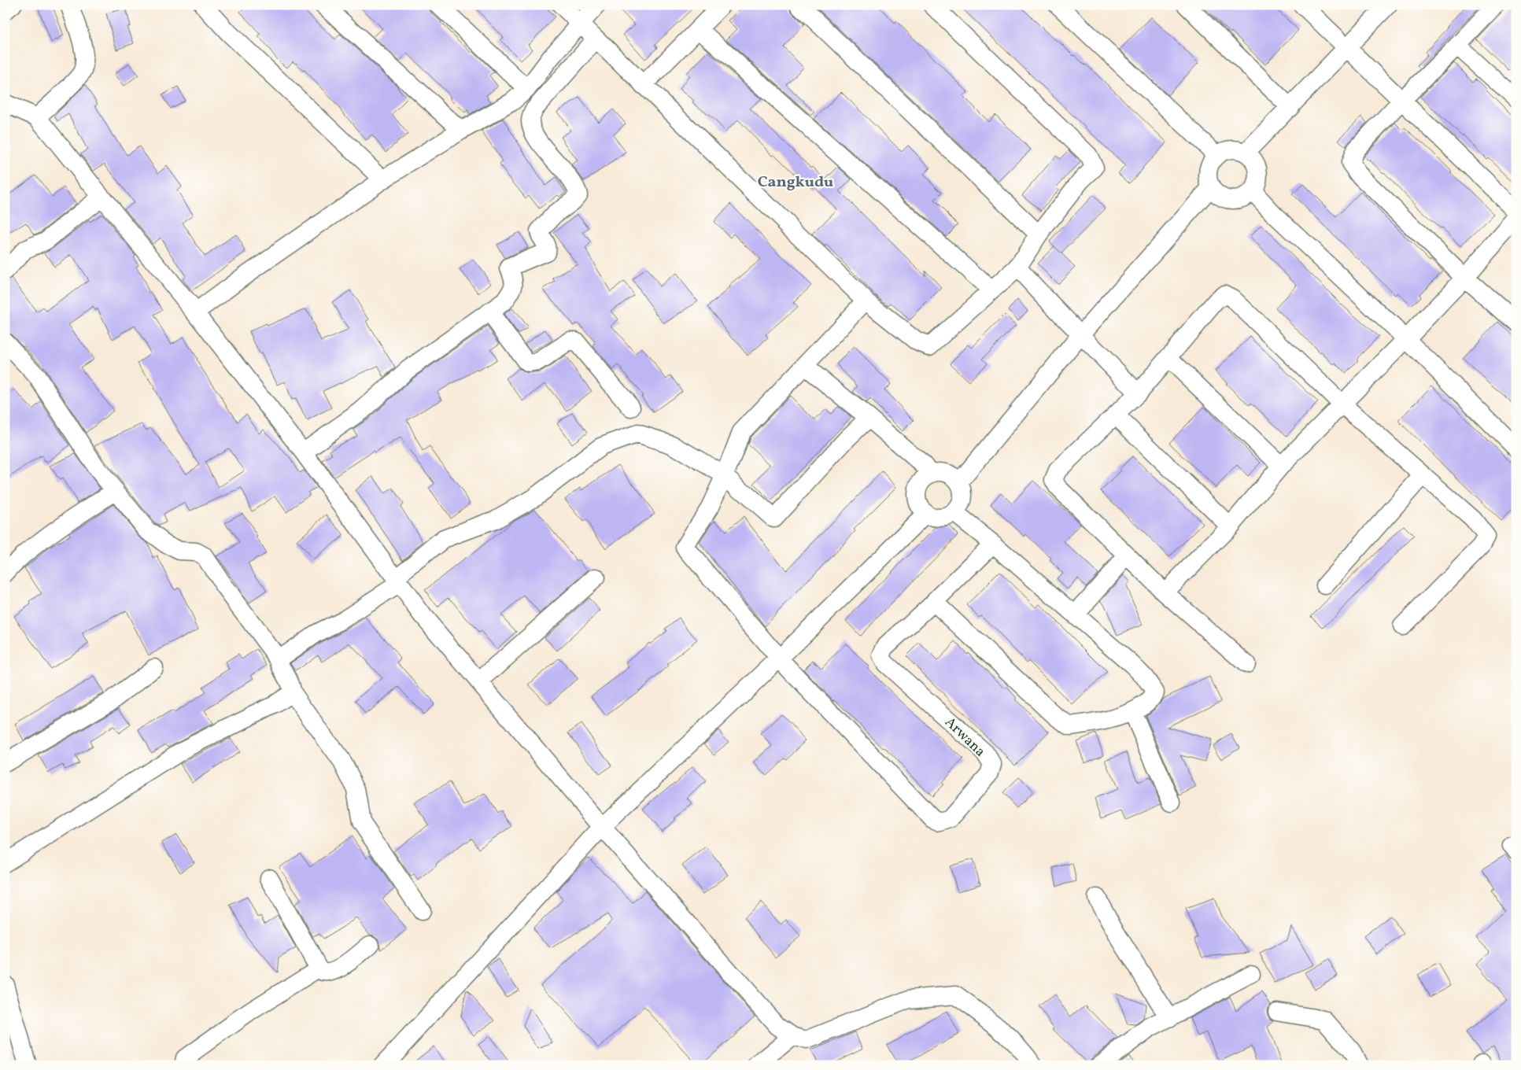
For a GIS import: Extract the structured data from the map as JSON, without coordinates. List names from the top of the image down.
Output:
{
  "streets": {
    "street": ["Arwana"]
  },
  "districts": ["Cangkudu"]
}
